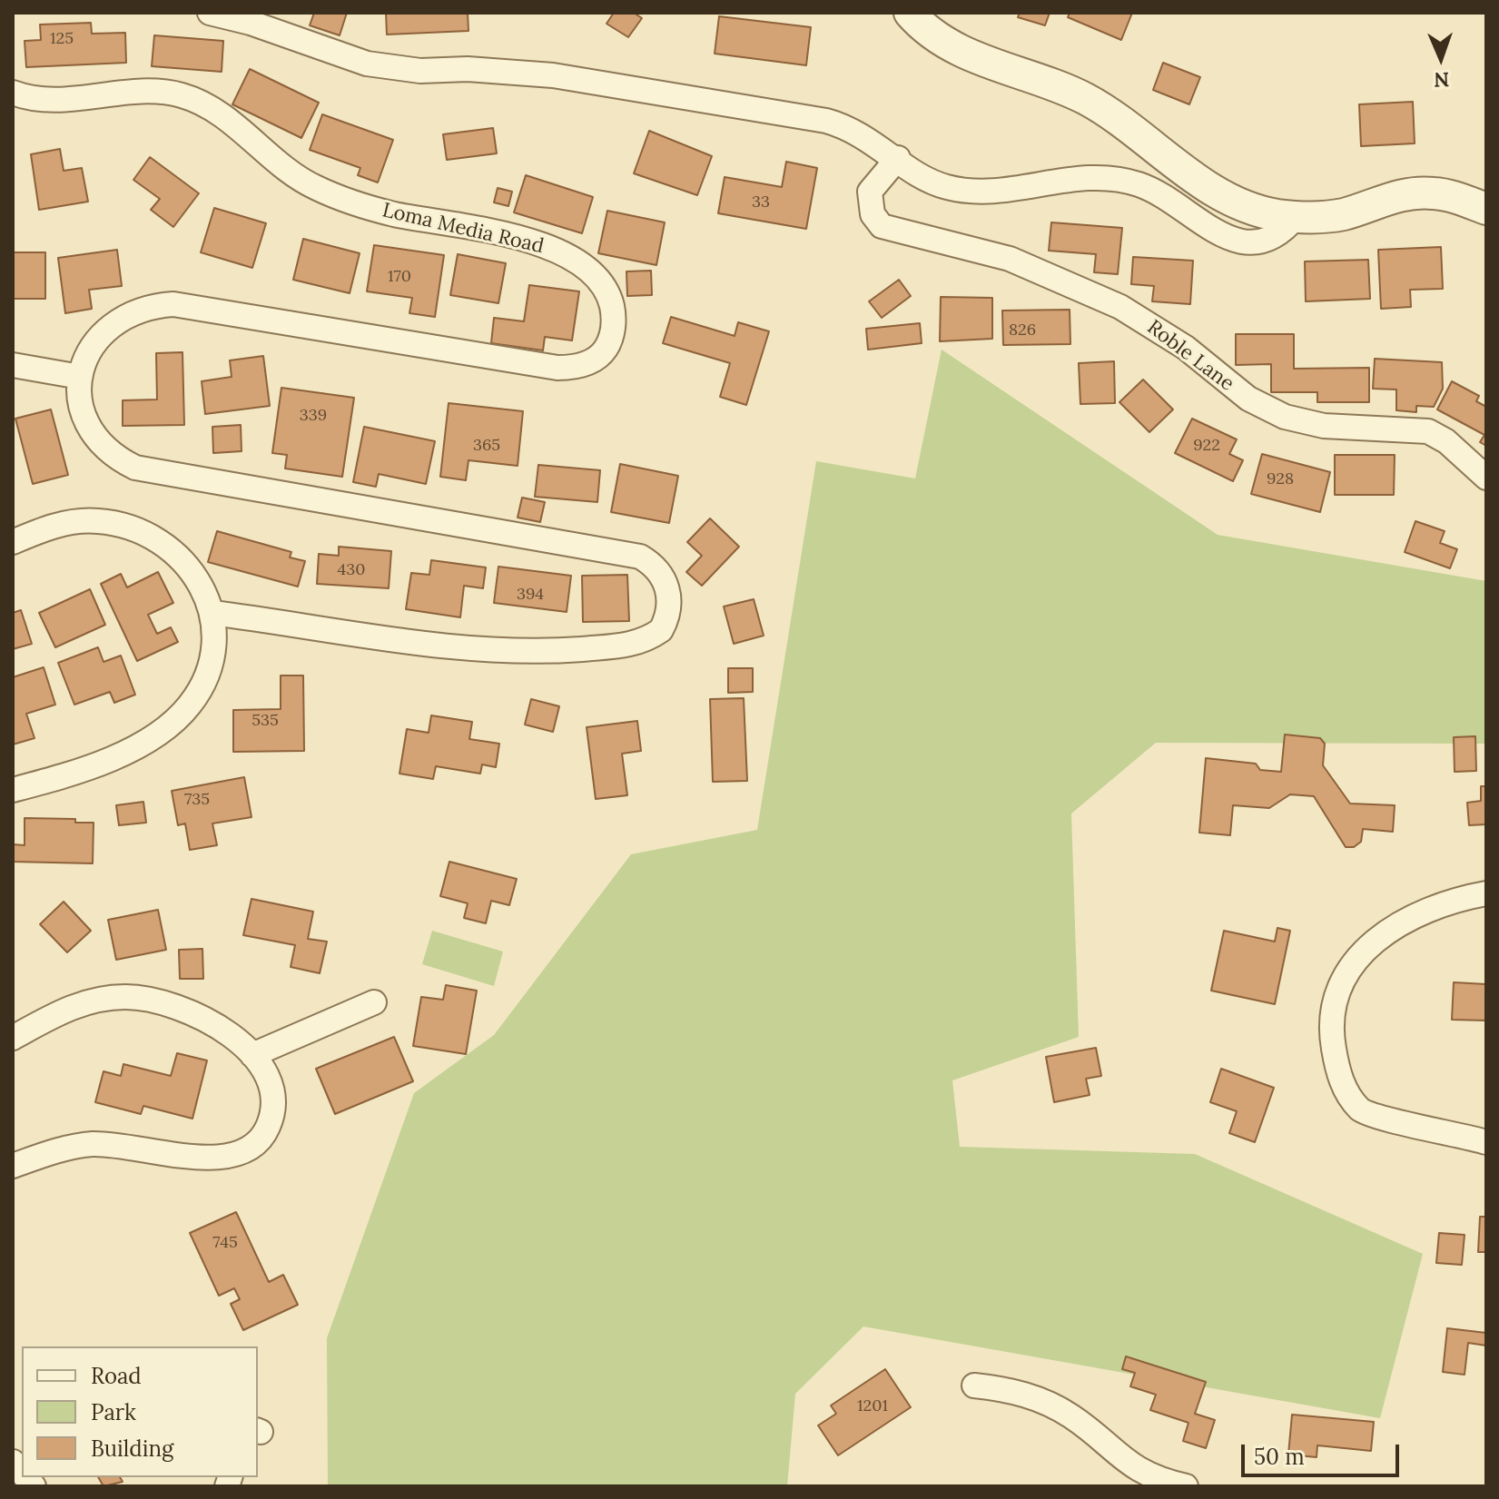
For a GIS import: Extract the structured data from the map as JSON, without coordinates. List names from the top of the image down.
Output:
{
  "streets": {
    "street": ["Loma Media Road", "Roble Lane"]
  },
  "house_numbers": [
    "125",
    "33",
    "170",
    "826",
    "339",
    "365",
    "922",
    "928",
    "430",
    "394",
    "535",
    "735",
    "745",
    "1201"
  ],
  "legend": ["Road", "Park", "Building"],
  "scale_bar": "50 m",
  "north": "bottom"
}
